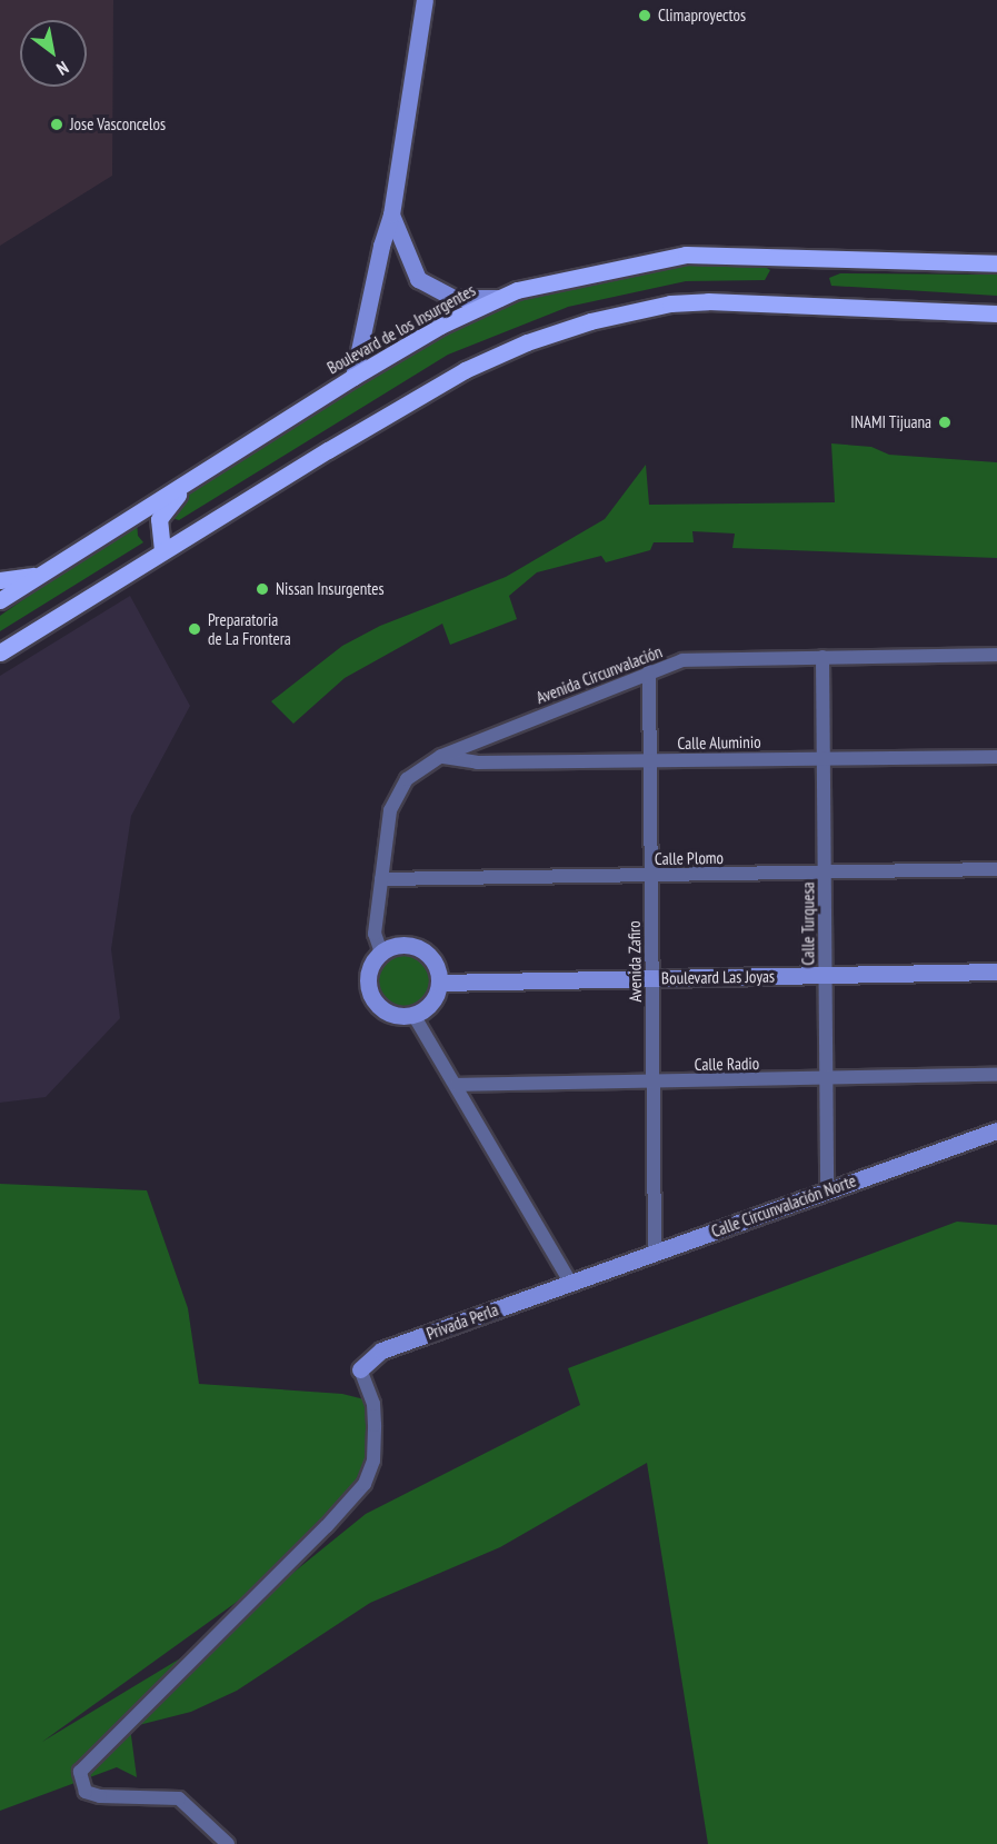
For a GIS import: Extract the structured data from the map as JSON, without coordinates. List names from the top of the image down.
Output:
{
  "streets": {
    "main road": ["Boulevard de los Insurgentes"],
    "street": [
      "Avenida Circunvalación",
      "Calle Aluminio",
      "Calle Plomo",
      "Calle Turquesa",
      "Avenida Zafiro",
      "Boulevard Las Joyas",
      "Calle Radio",
      "Calle Circunvalación Norte",
      "Privada Perla"
    ]
  },
  "crossings": [
    ["Avenida Circunvalación", "Calle Aluminio"],
    ["Avenida Circunvalación", "Calle Plomo"],
    ["Avenida Circunvalación", "Calle Turquesa"],
    ["Avenida Circunvalación", "Avenida Zafiro"],
    ["Avenida Circunvalación", "Boulevard Las Joyas"],
    ["Calle Aluminio", "Calle Turquesa"],
    ["Calle Aluminio", "Avenida Zafiro"],
    ["Calle Plomo", "Calle Turquesa"],
    ["Calle Plomo", "Avenida Zafiro"],
    ["Calle Turquesa", "Boulevard Las Joyas"],
    ["Calle Turquesa", "Calle Radio"],
    ["Calle Turquesa", "Calle Circunvalación Norte"],
    ["Avenida Zafiro", "Boulevard Las Joyas"],
    ["Avenida Zafiro", "Calle Radio"],
    ["Avenida Zafiro", "Calle Circunvalación Norte"],
    ["Calle Circunvalación Norte", "Privada Perla"]
  ],
  "places": [
    "Climaproyectos",
    "Jose Vasconcelos",
    "INAMI Tijuana",
    "Nissan Insurgentes",
    "Preparatoria de La Frontera"
  ],
  "north": "bottom right"
}
